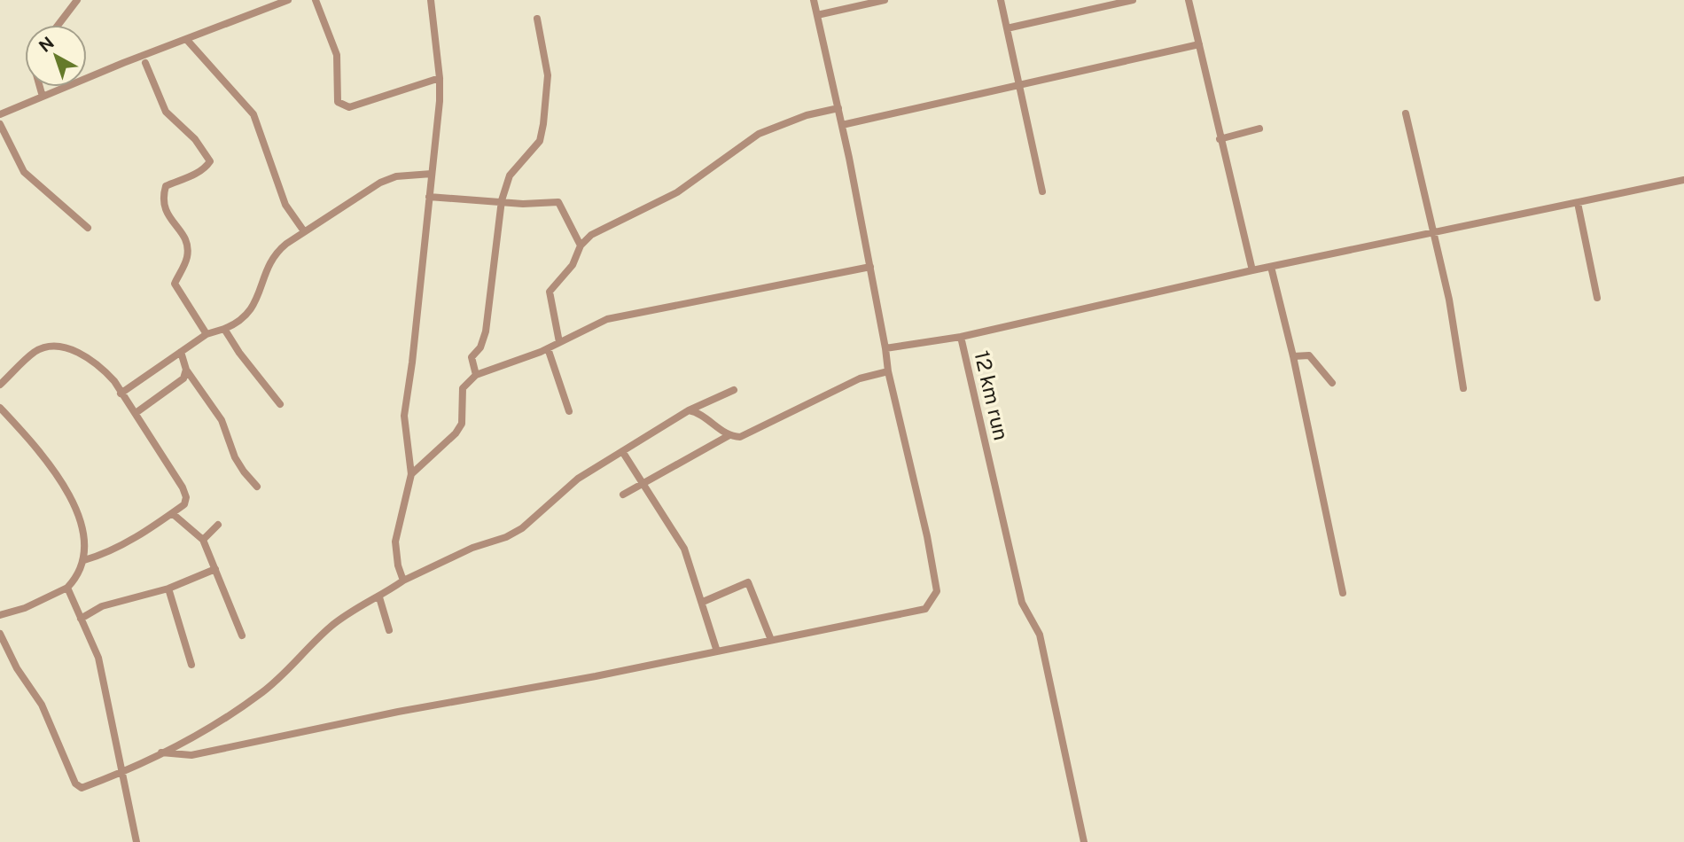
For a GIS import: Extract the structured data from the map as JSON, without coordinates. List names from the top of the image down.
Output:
{
  "streets": {
    "street": ["12 km run"]
  },
  "north": "top left"
}
